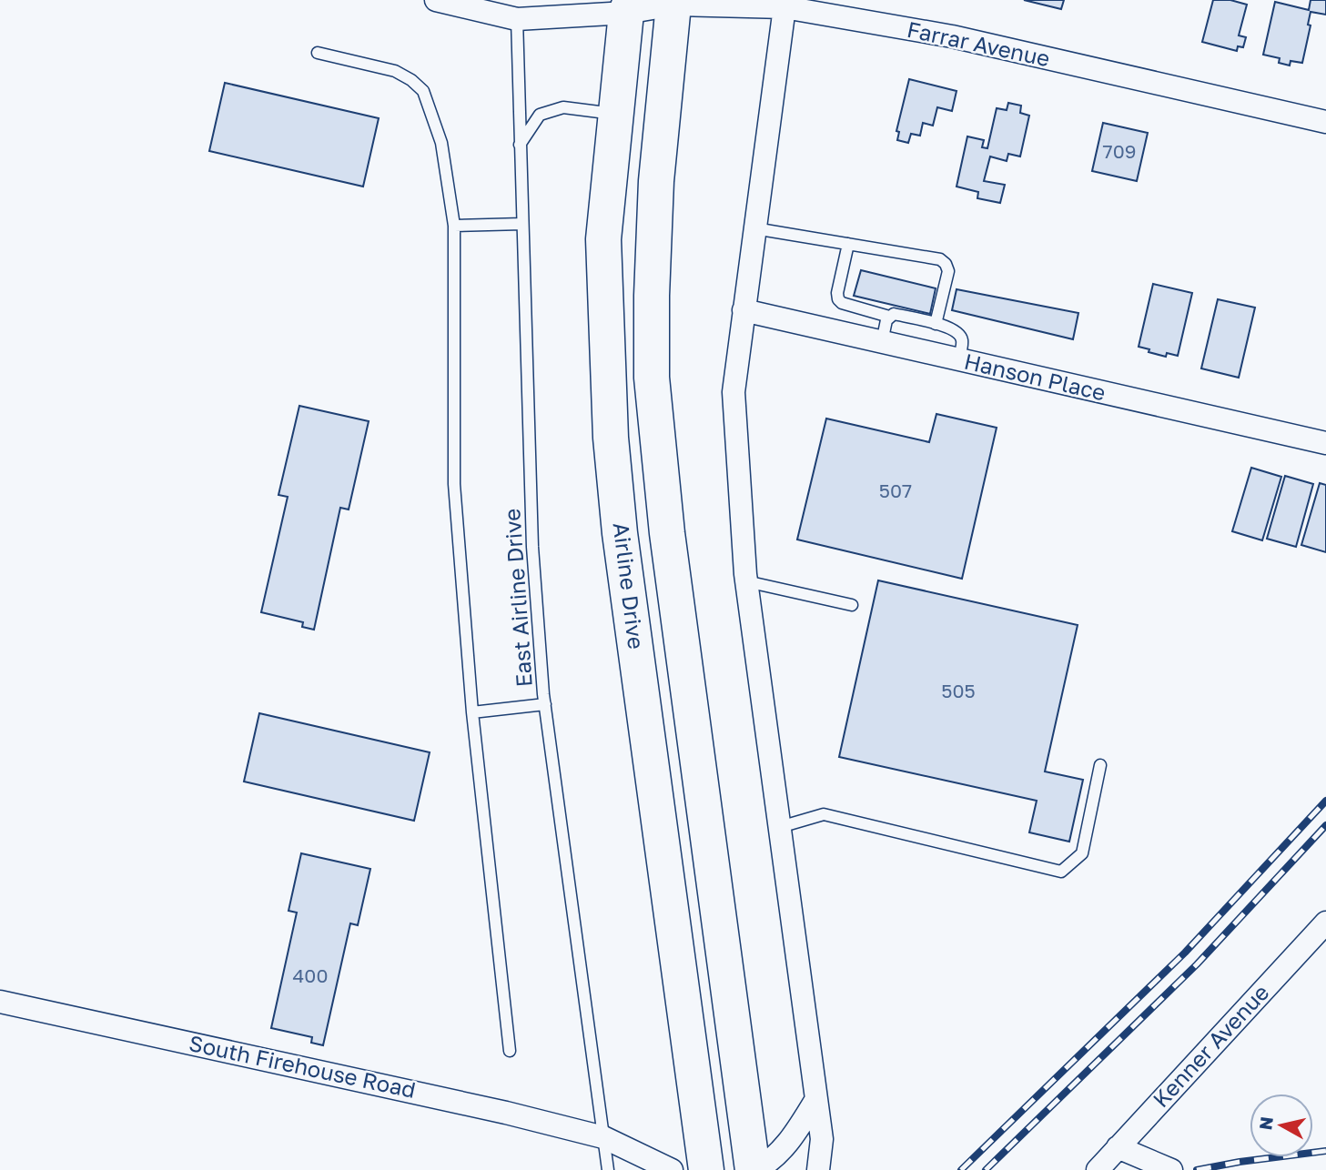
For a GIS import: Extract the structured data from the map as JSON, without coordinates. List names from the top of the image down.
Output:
{
  "streets": {
    "highway": ["Airline Drive"],
    "street": [
      "Farrar Avenue",
      "Hanson Place",
      "Kenner Avenue",
      "South Firehouse Road"
    ],
    "lane": ["East Airline Drive"]
  },
  "crossings": [
    ["Farrar Avenue", "Airline Drive"],
    ["Farrar Avenue", "East Airline Drive"],
    ["East Airline Drive", "South Firehouse Road"]
  ],
  "house_numbers": [
    "709",
    "507",
    "505",
    "400"
  ],
  "north": "left"
}
